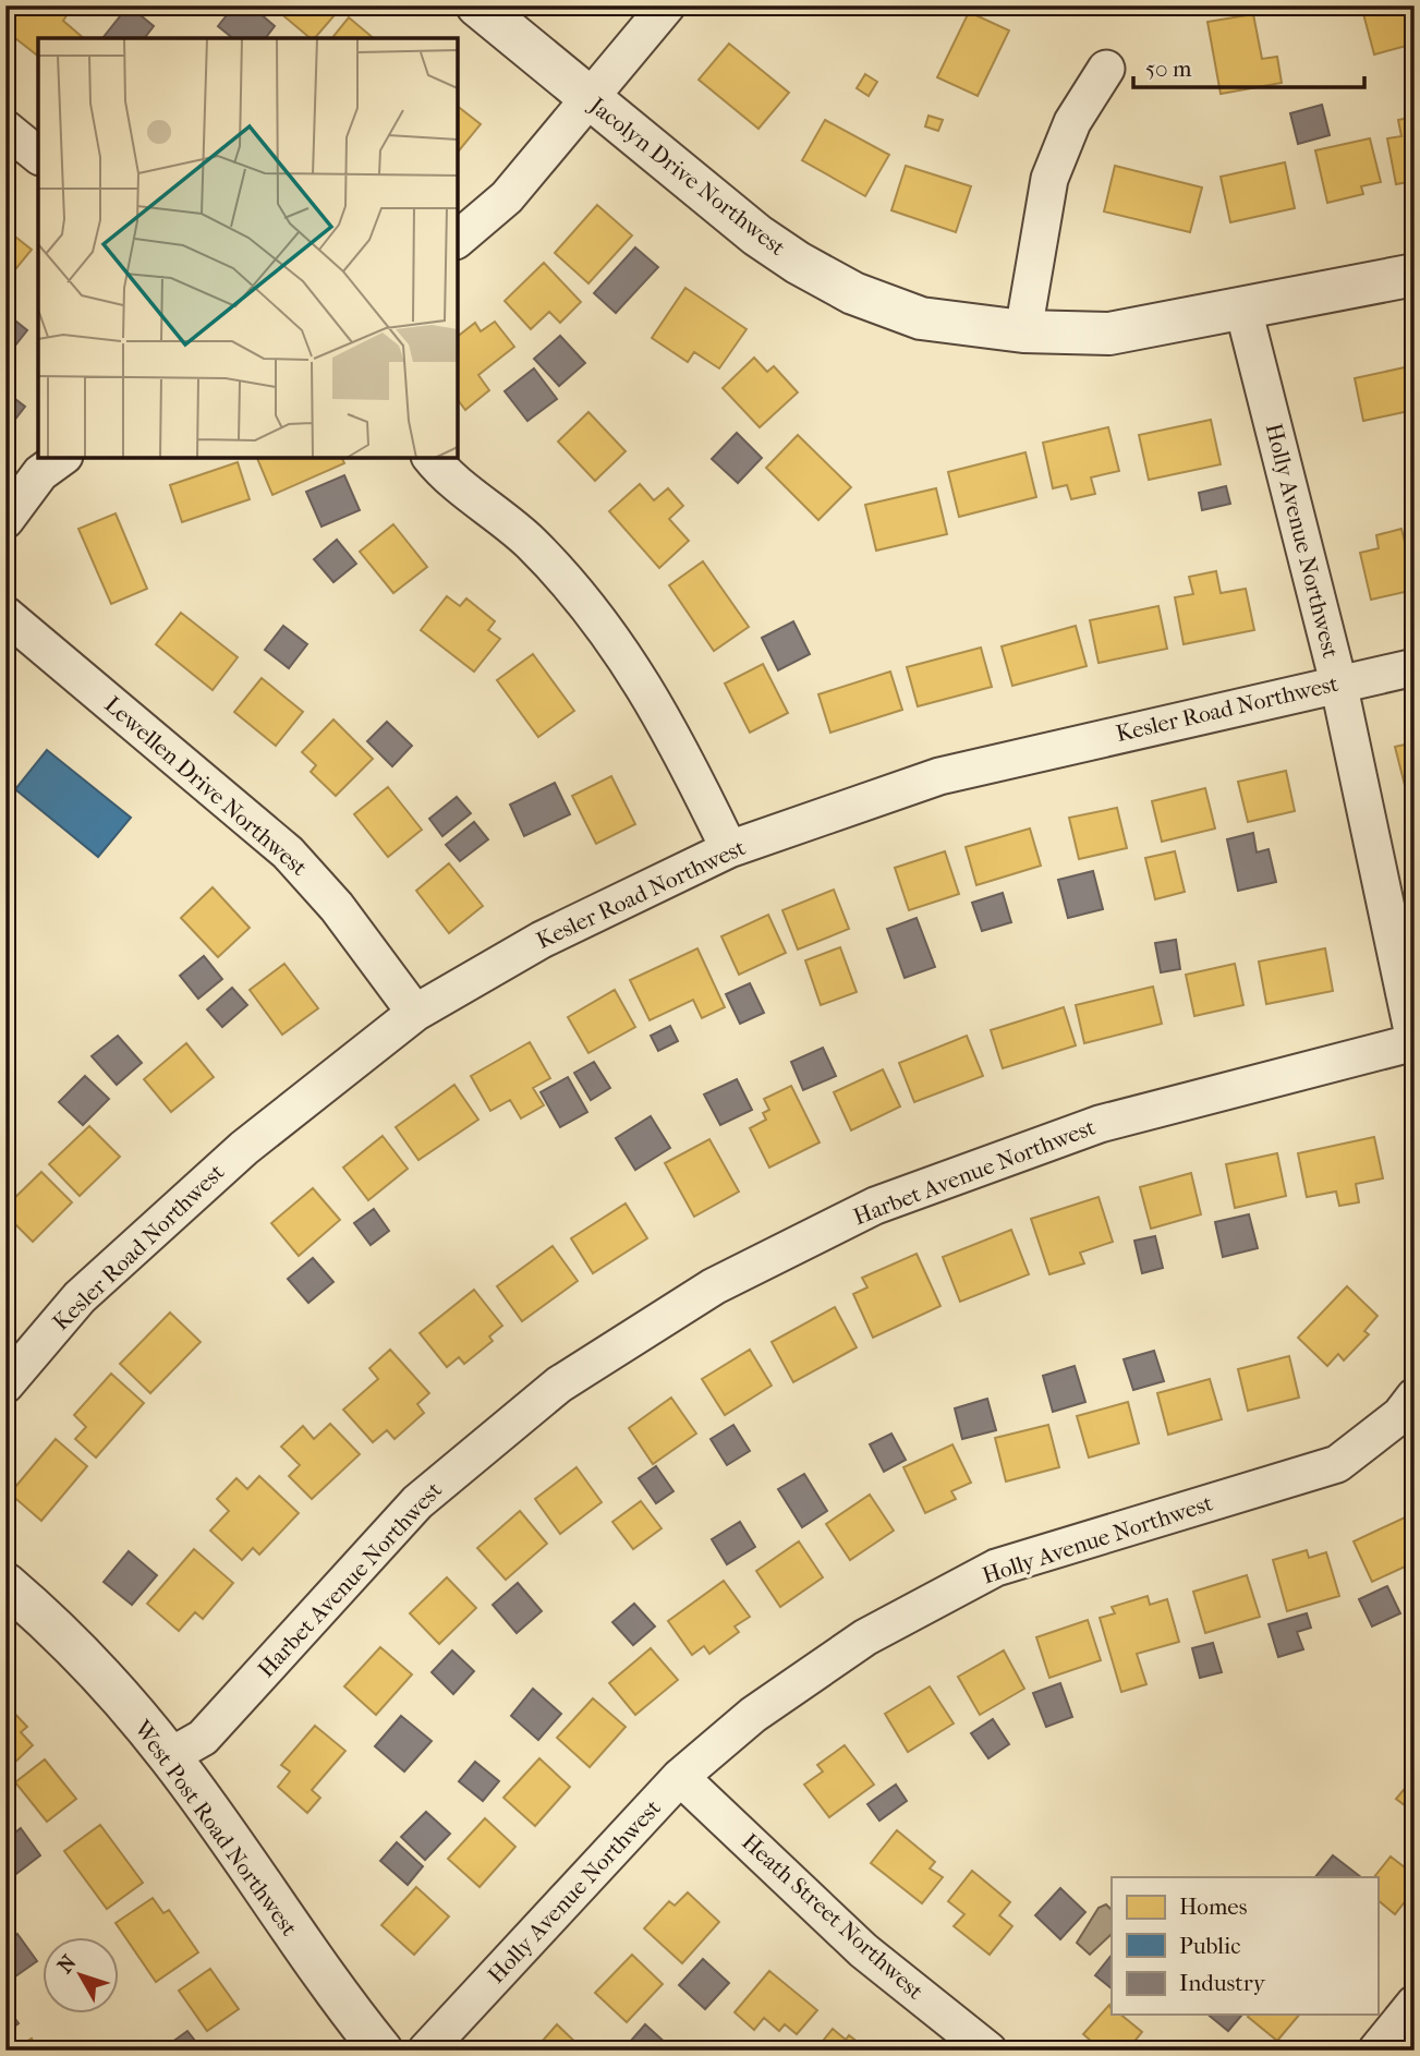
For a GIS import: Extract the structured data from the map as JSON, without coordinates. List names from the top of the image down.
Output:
{
  "streets": {
    "street": [
      "Jacolyn Drive Northwest",
      "Holly Avenue Northwest",
      "Kesler Road Northwest",
      "Lewellen Drive Northwest",
      "Harbet Avenue Northwest",
      "West Post Road Northwest",
      "Heath Street Northwest"
    ]
  },
  "crossings": [
    ["Jacolyn Drive Northwest", "Holly Avenue Northwest"],
    ["Holly Avenue Northwest", "Kesler Road Northwest"],
    ["Holly Avenue Northwest", "Harbet Avenue Northwest"],
    ["Holly Avenue Northwest", "Heath Street Northwest"],
    ["Kesler Road Northwest", "Lewellen Drive Northwest"],
    ["Harbet Avenue Northwest", "West Post Road Northwest"]
  ],
  "legend": ["Homes", "Public", "Industry"],
  "scale_bar": "50 m",
  "north": "top left"
}
